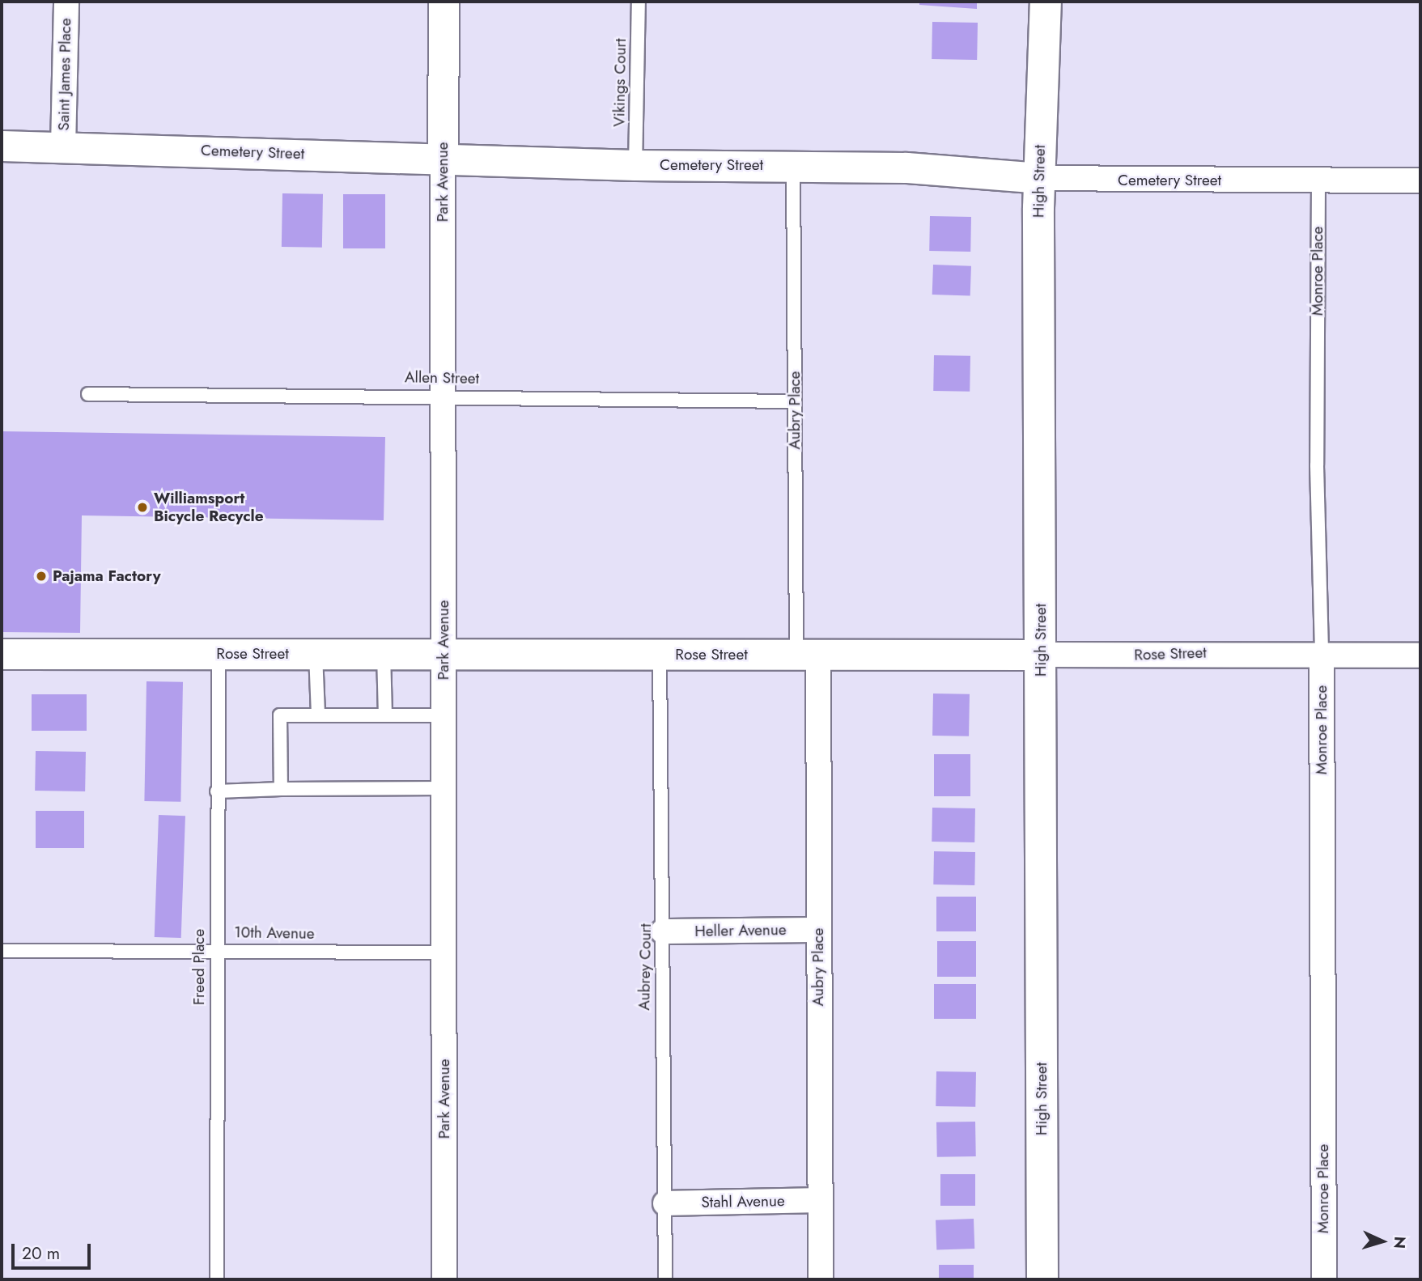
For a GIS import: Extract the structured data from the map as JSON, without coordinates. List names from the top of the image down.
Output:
{
  "streets": {
    "main road": ["High Street"],
    "street": [
      "Saint James Place",
      "Cemetery Street",
      "Park Avenue",
      "Monroe Place",
      "Aubry Place",
      "Rose Street",
      "Heller Avenue",
      "Stahl Avenue"
    ],
    "lane": [
      "Vikings Court",
      "Allen Street",
      "10th Avenue",
      "Freed Place",
      "Aubrey Court"
    ]
  },
  "crossings": [
    ["Saint James Place", "Cemetery Street"],
    ["Vikings Court", "Cemetery Street"],
    ["Cemetery Street", "High Street"],
    ["Cemetery Street", "Park Avenue"],
    ["Cemetery Street", "Monroe Place"],
    ["Cemetery Street", "Aubry Place"],
    ["High Street", "Rose Street"],
    ["Park Avenue", "Allen Street"],
    ["Park Avenue", "Rose Street"],
    ["Park Avenue", "10th Avenue"],
    ["Monroe Place", "Rose Street"],
    ["Allen Street", "Aubry Place"],
    ["Aubry Place", "Rose Street"],
    ["Aubry Place", "Heller Avenue"],
    ["Aubry Place", "Stahl Avenue"],
    ["Rose Street", "Freed Place"],
    ["Rose Street", "Aubrey Court"],
    ["Heller Avenue", "Aubrey Court"],
    ["10th Avenue", "Freed Place"],
    ["Aubrey Court", "Stahl Avenue"]
  ],
  "places": ["Williamsport Bicycle Recycle", "Pajama Factory"],
  "scale_bar": "20 m",
  "north": "right"
}
